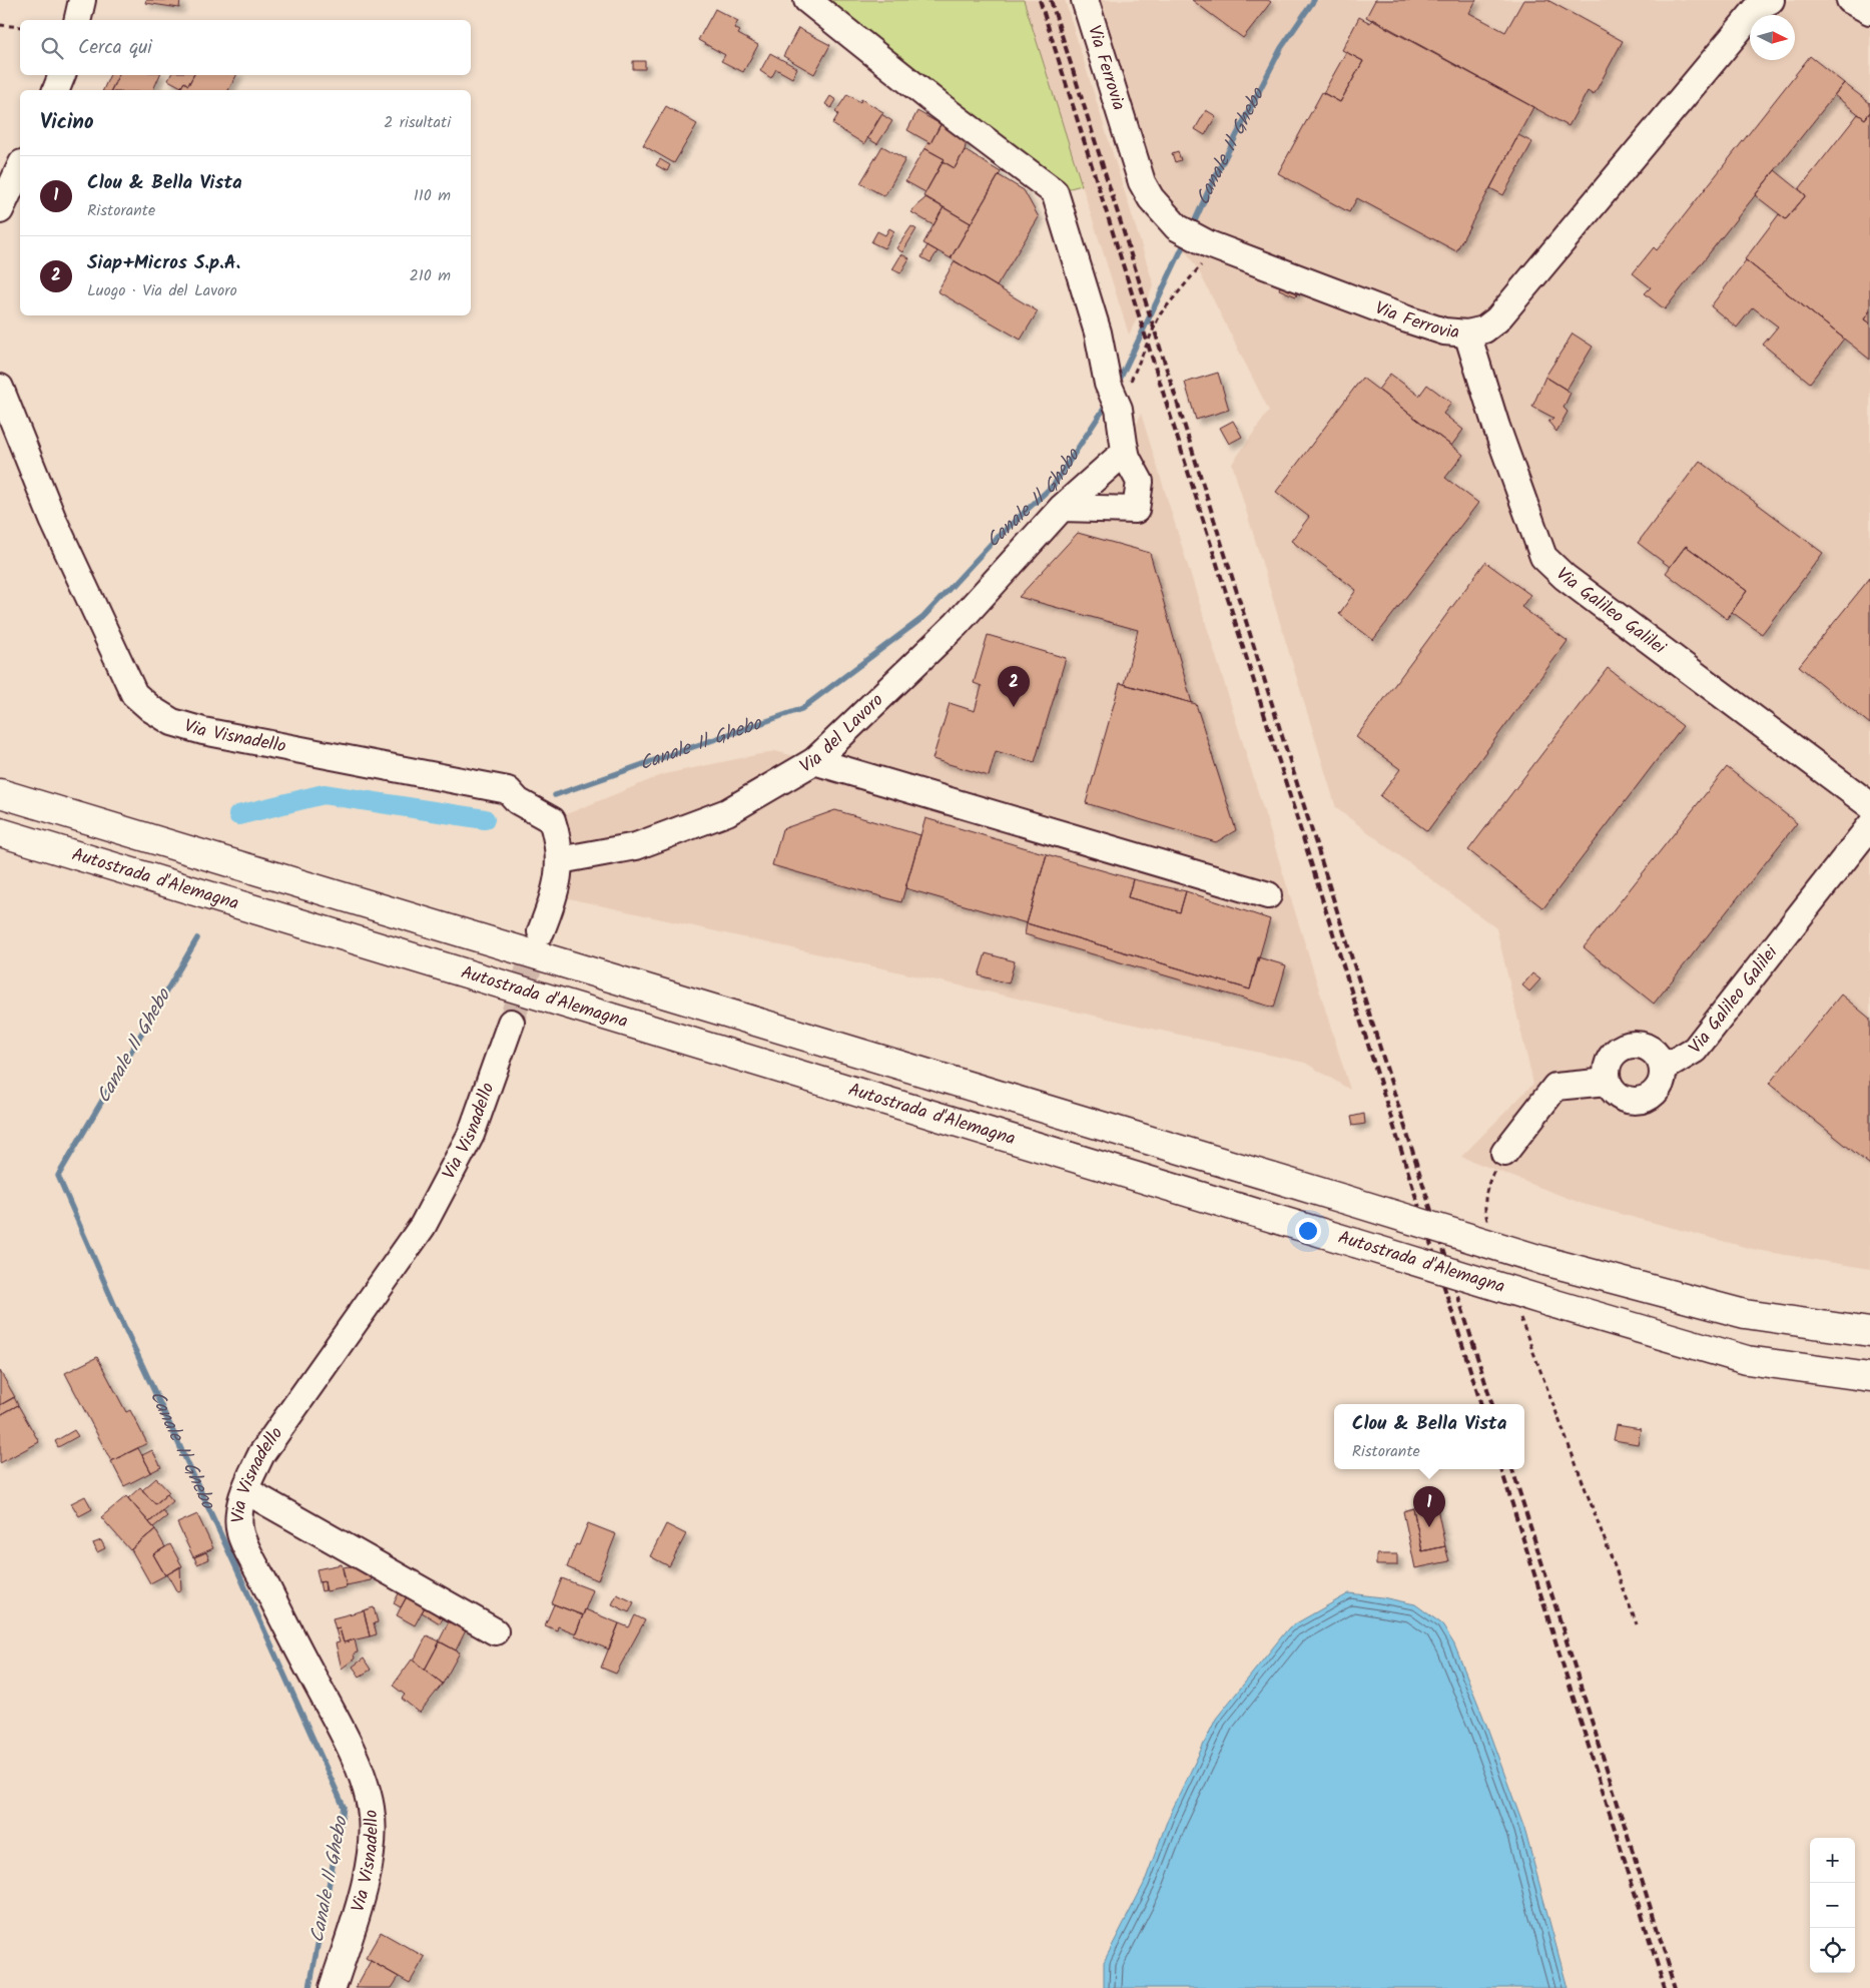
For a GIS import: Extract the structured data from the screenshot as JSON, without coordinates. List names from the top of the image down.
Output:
{
  "streets": {
    "highway": ["Autostrada d'Alemagna"],
    "street": [
      "Via Ferrovia",
      "Via Galileo Galilei",
      "Via del Lavoro",
      "Via Visnadello"
    ]
  },
  "crossings": [
    ["Via Ferrovia", "Via Galileo Galilei"],
    ["Via del Lavoro", "Via Visnadello"]
  ],
  "water": ["Canale Il Ghebo"],
  "north": "right",
  "page": {
    "search": "Cerca qui",
    "heading": ["Vicino", "2 risultati"],
    "list": [
      {
        "mark": "1",
        "name": "Clou & Bella Vista",
        "note": "Ristorante",
        "value": "110 m"
      },
      {
        "mark": "2",
        "name": "Siap+Micros S.p.A.",
        "note": "Luogo · Via del Lavoro",
        "value": "210 m"
      }
    ],
    "pins": ["2", "1"],
    "popup": ["Clou & Bella Vista", "Ristorante"],
    "map_buttons": ["+", "−"]
  }
}
